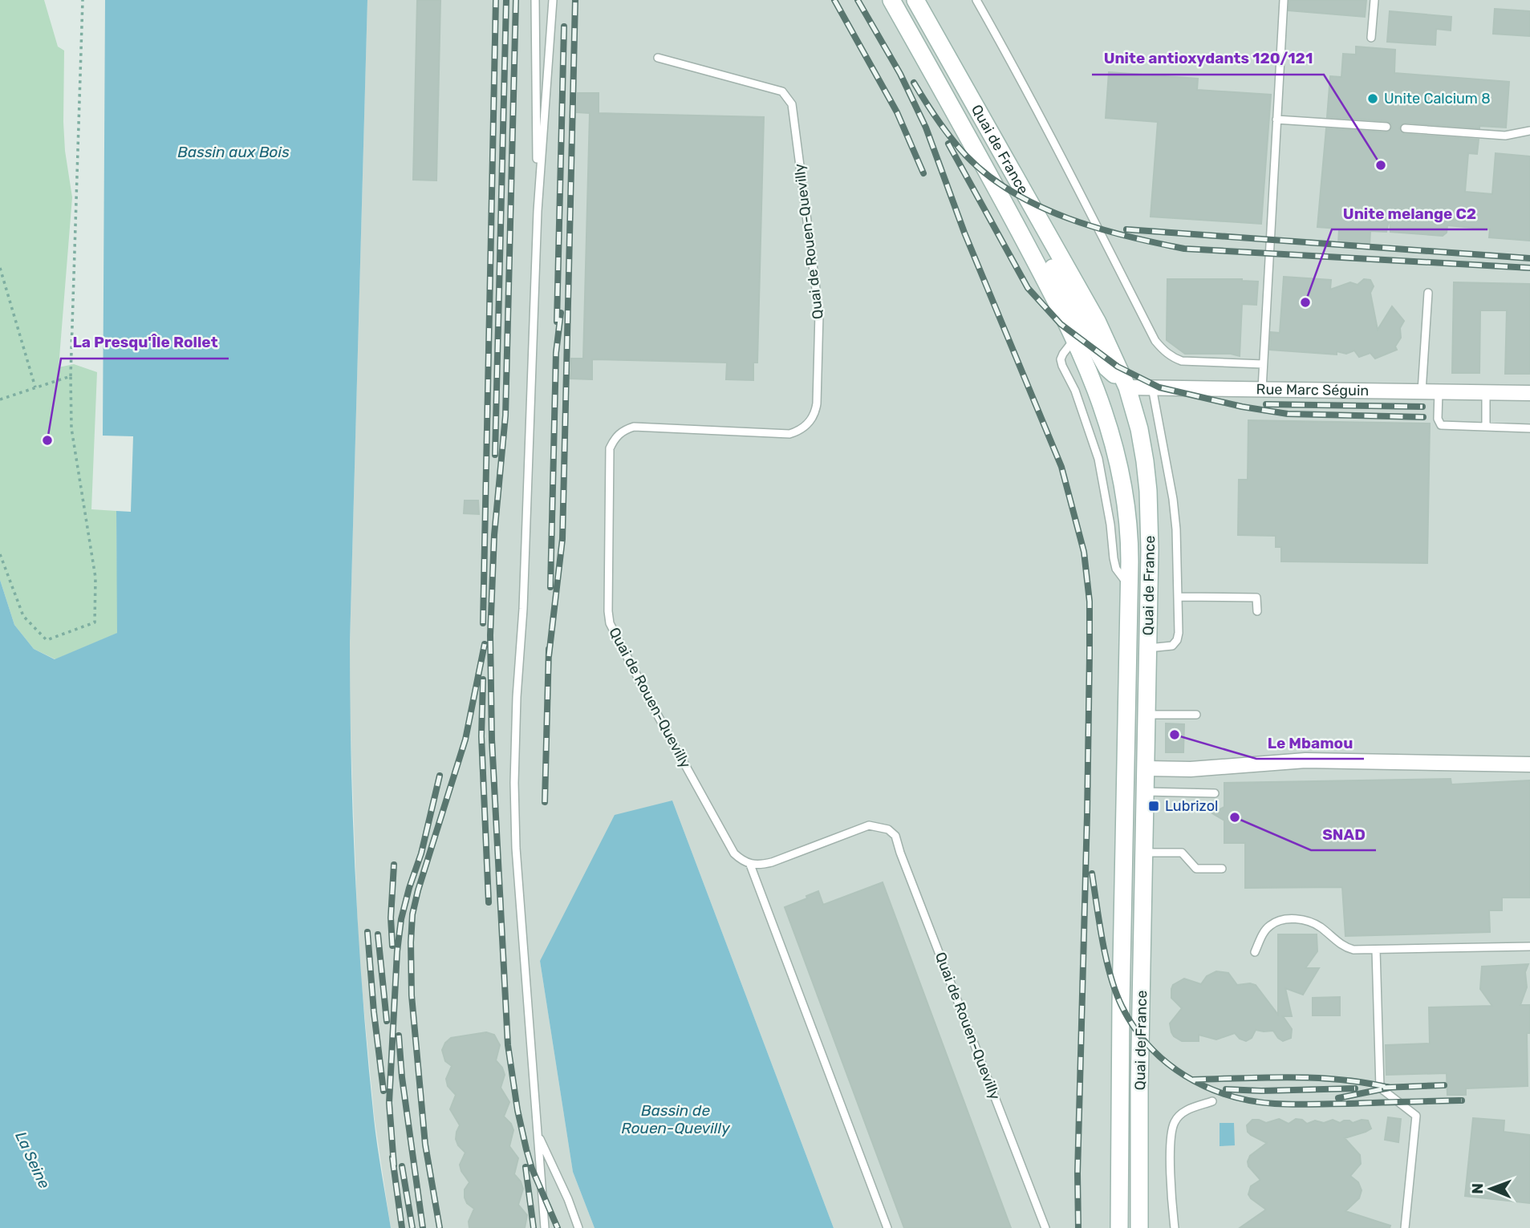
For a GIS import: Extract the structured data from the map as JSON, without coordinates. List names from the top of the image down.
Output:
{
  "streets": {
    "main road": ["Quai de France"],
    "street": ["Rue Marc Séguin"],
    "lane": ["Quai de Rouen-Quevilly"]
  },
  "crossings": [
    ["Quai de France", "Rue Marc Séguin"]
  ],
  "water": ["Bassin aux Bois", "Bassin de Rouen-Quevilly", "La Seine"],
  "places": {
    "other": [
      "Unite Calcium 8",
      "Unite antioxydants 120/121",
      "Unite melange C2",
      "La Presqu'Île Rollet",
      "Le Mbamou",
      "SNAD"
    ],
    "transit": ["Lubrizol"]
  },
  "north": "left"
}
